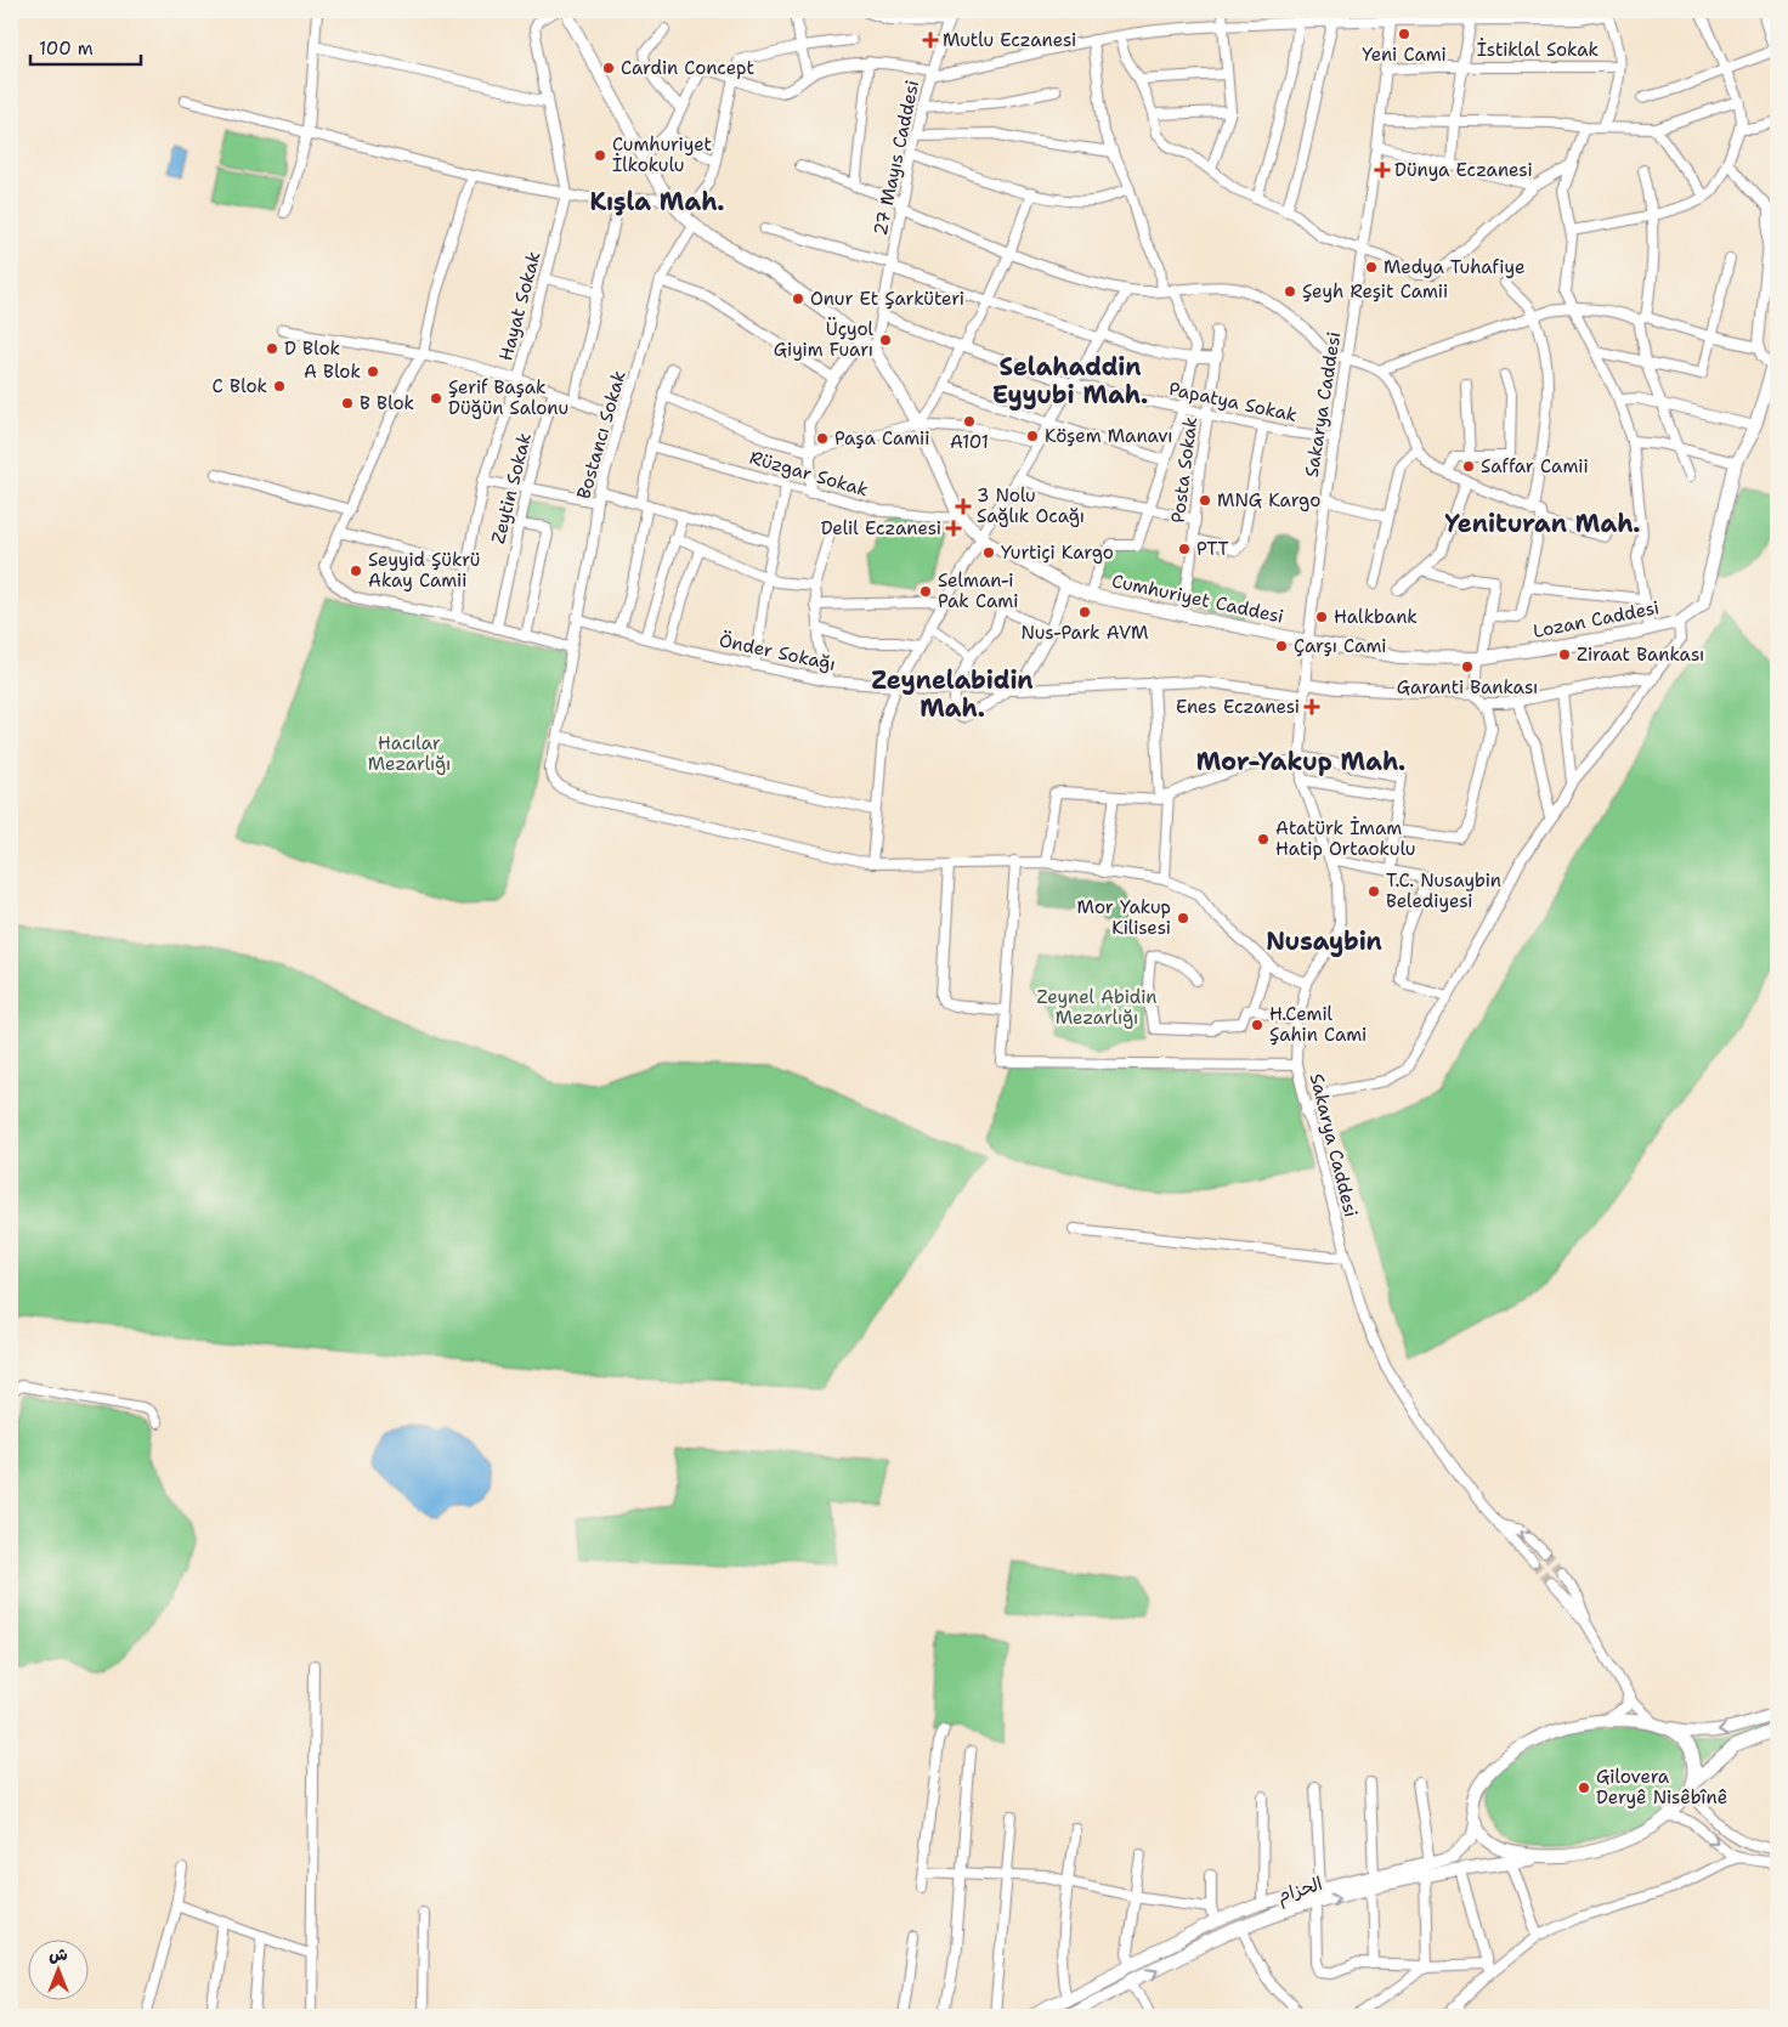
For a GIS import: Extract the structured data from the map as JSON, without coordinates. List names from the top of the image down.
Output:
{
  "streets": {
    "main road": ["Cumhuriyet Caddesi", "Lozan Caddesi", "الحزام"],
    "street": [
      "İstiklal Sokak",
      "27 Mayıs Caddesi",
      "Hayat Sokak",
      "Papatya Sokak",
      "Sakarya Caddesi",
      "Bostancı Sokak",
      "Posta Sokak",
      "Rüzgar Sokak",
      "Zeytin Sokak",
      "Önder Sokağı"
    ]
  },
  "crossings": [
    ["İstiklal Sokak", "Sakarya Caddesi"],
    ["27 Mayıs Caddesi", "Papatya Sokak"],
    ["27 Mayıs Caddesi", "Cumhuriyet Caddesi"],
    ["Papatya Sokak", "Sakarya Caddesi"],
    ["Papatya Sokak", "Posta Sokak"],
    ["Sakarya Caddesi", "Cumhuriyet Caddesi"],
    ["Sakarya Caddesi", "Lozan Caddesi"],
    ["Sakarya Caddesi", "Önder Sokağı"],
    ["Bostancı Sokak", "Cumhuriyet Caddesi"],
    ["Bostancı Sokak", "Önder Sokağı"],
    ["Posta Sokak", "Cumhuriyet Caddesi"],
    ["Rüzgar Sokak", "Cumhuriyet Caddesi"],
    ["Cumhuriyet Caddesi", "Lozan Caddesi"]
  ],
  "districts": [
    "Kışla Mah.",
    "Selahaddin Eyyubi Mah.",
    "Yenituran Mah.",
    "Zeynelabidin Mah.",
    "Mor-Yakup Mah.",
    "Nusaybin"
  ],
  "parks": ["Hacılar Mezarlığı", "Zeynel Abidin Mezarlığı"],
  "places": {
    "other": [
      "Yeni Cami",
      "Cardin Concept",
      "Cumhuriyet İlkokulu",
      "Medya Tuhafiye",
      "Şeyh Reşit Camii",
      "Onur Et Şarküteri",
      "Üçyol Giyim Fuarı",
      "D Blok",
      "A Blok",
      "C Blok",
      "Şerif Başak Düğün Salonu",
      "B Blok",
      "A101",
      "Köşem Manavı",
      "Paşa Camii",
      "Saffar Camii",
      "MNG Kargo",
      "PTT",
      "Yurtiçi Kargo",
      "Seyyid Şükrü Akay Camii",
      "Selman-i Pak Cami",
      "Nus-Park AVM",
      "Halkbank",
      "Çarşı Cami",
      "Ziraat Bankası",
      "Garanti Bankası",
      "Atatürk İmam Hatip Ortaokulu",
      "T.C. Nusaybin Belediyesi",
      "Mor Yakup Kilisesi",
      "H.Cemil Şahin Cami",
      "Gilovera Deryê Nisêbînê"
    ],
    "health": [
      "Mutlu Eczanesi",
      "Dünya Eczanesi",
      "3 Nolu Sağlık Ocağı",
      "Delil Eczanesi",
      "Enes Eczanesi"
    ]
  },
  "scale_bar": "100 m",
  "north": "top"
}
